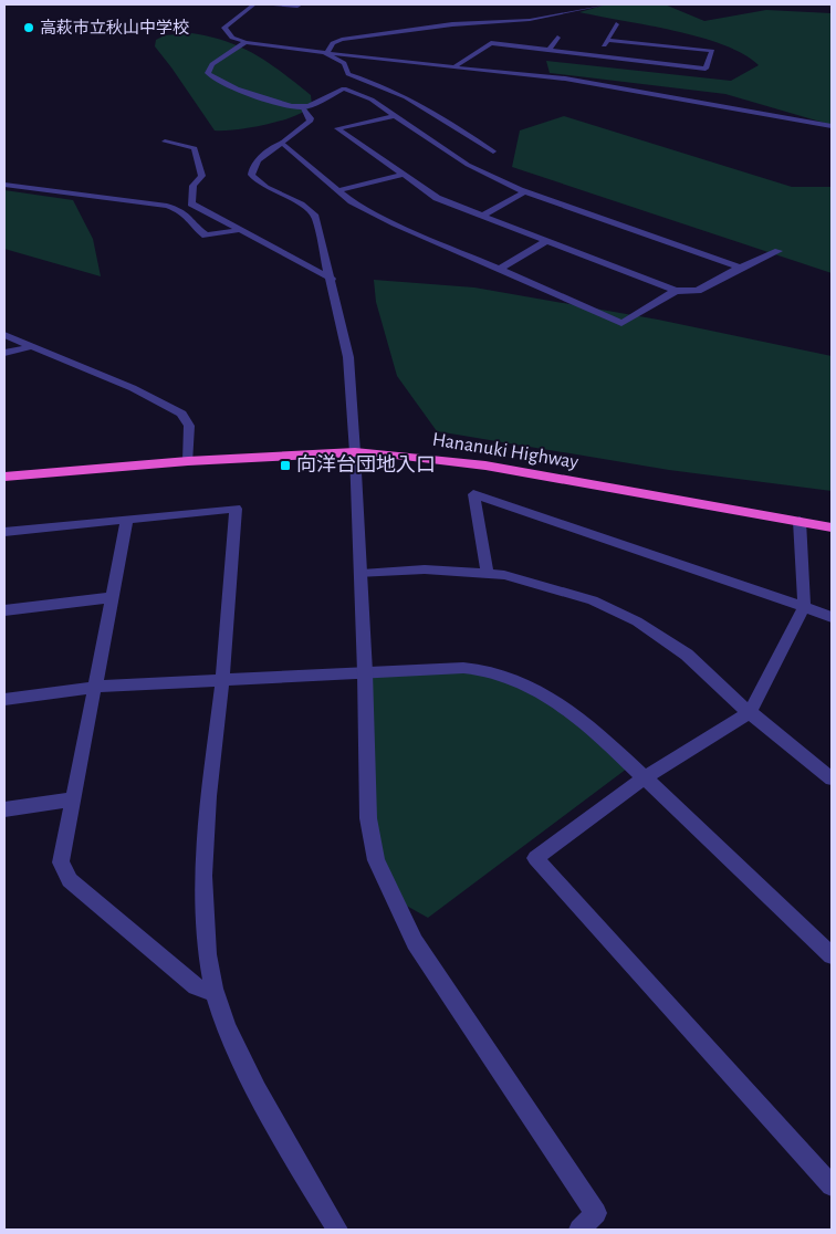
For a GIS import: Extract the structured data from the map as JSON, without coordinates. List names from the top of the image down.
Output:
{
  "streets": {
    "highway": ["Hananuki Highway"]
  },
  "places": {
    "other": ["高萩市立秋山中学校"],
    "transit": ["向洋台団地入口"]
  }
}
